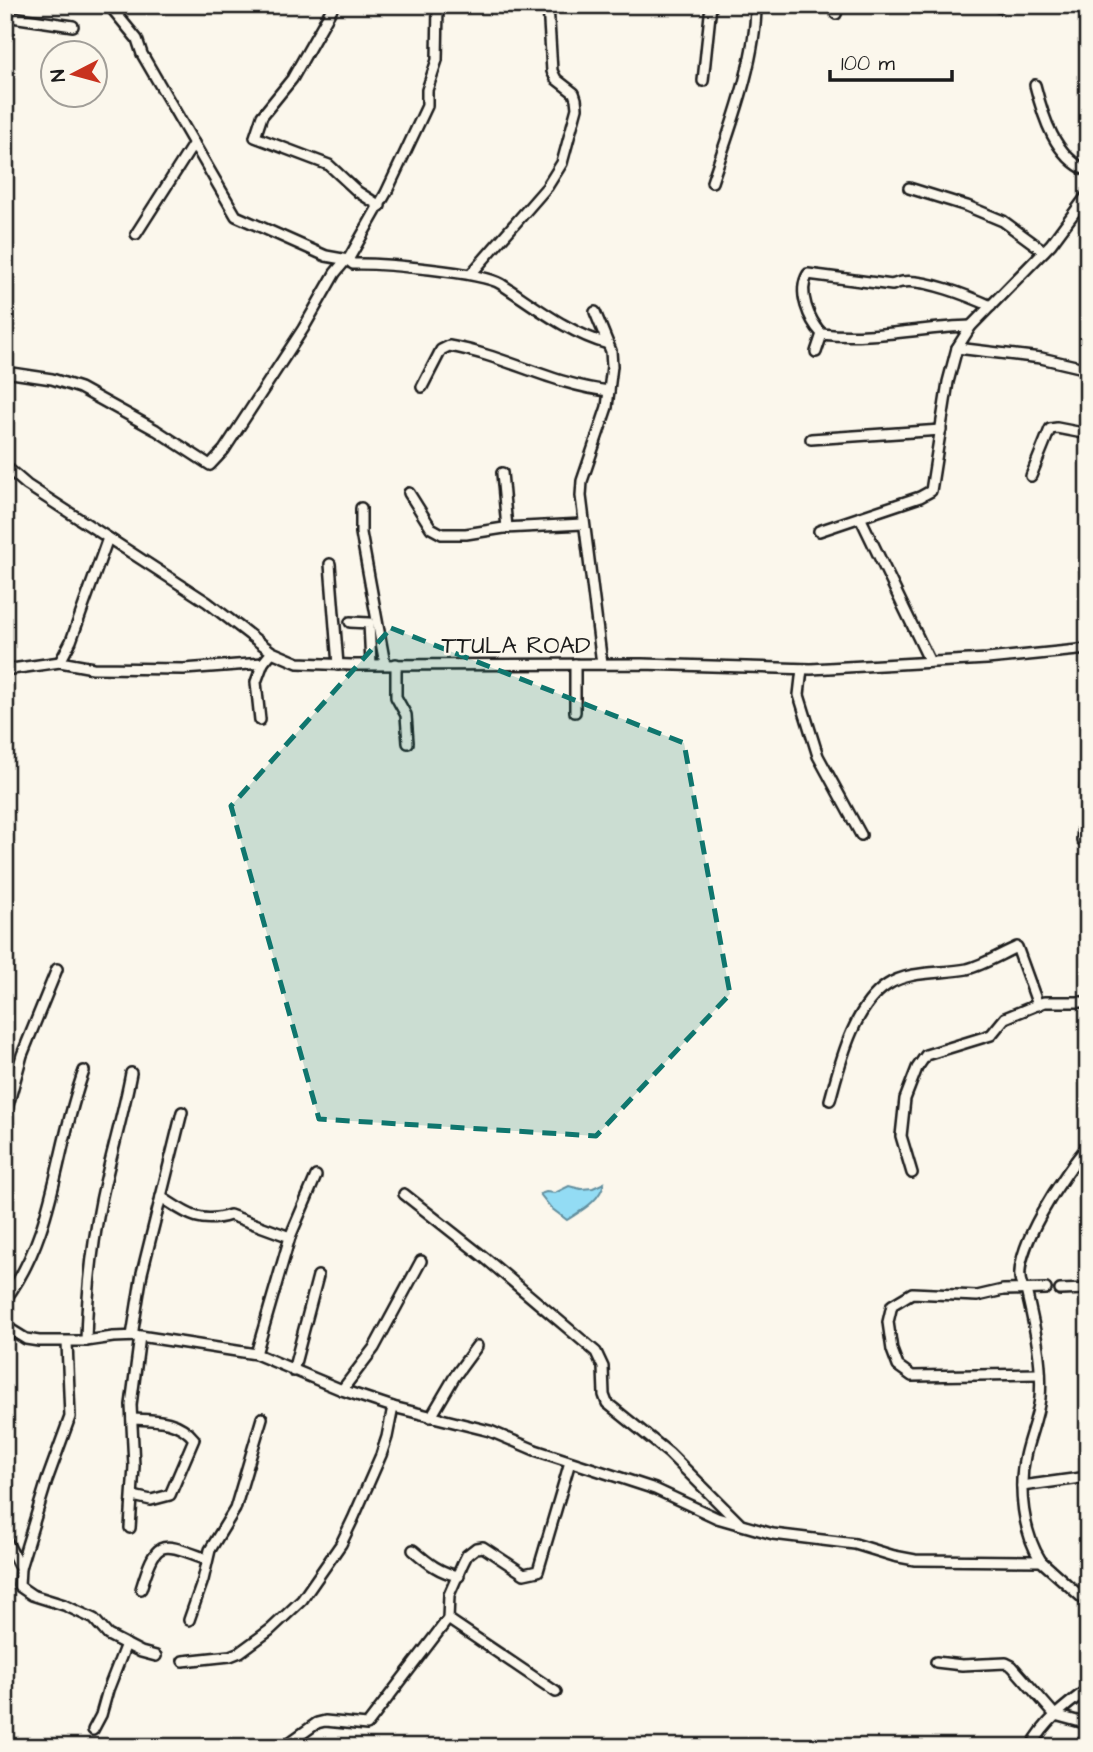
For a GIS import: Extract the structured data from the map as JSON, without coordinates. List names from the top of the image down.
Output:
{
  "streets": {
    "street": ["TTULA ROAD"]
  },
  "scale_bar": "100 m",
  "north": "left"
}
